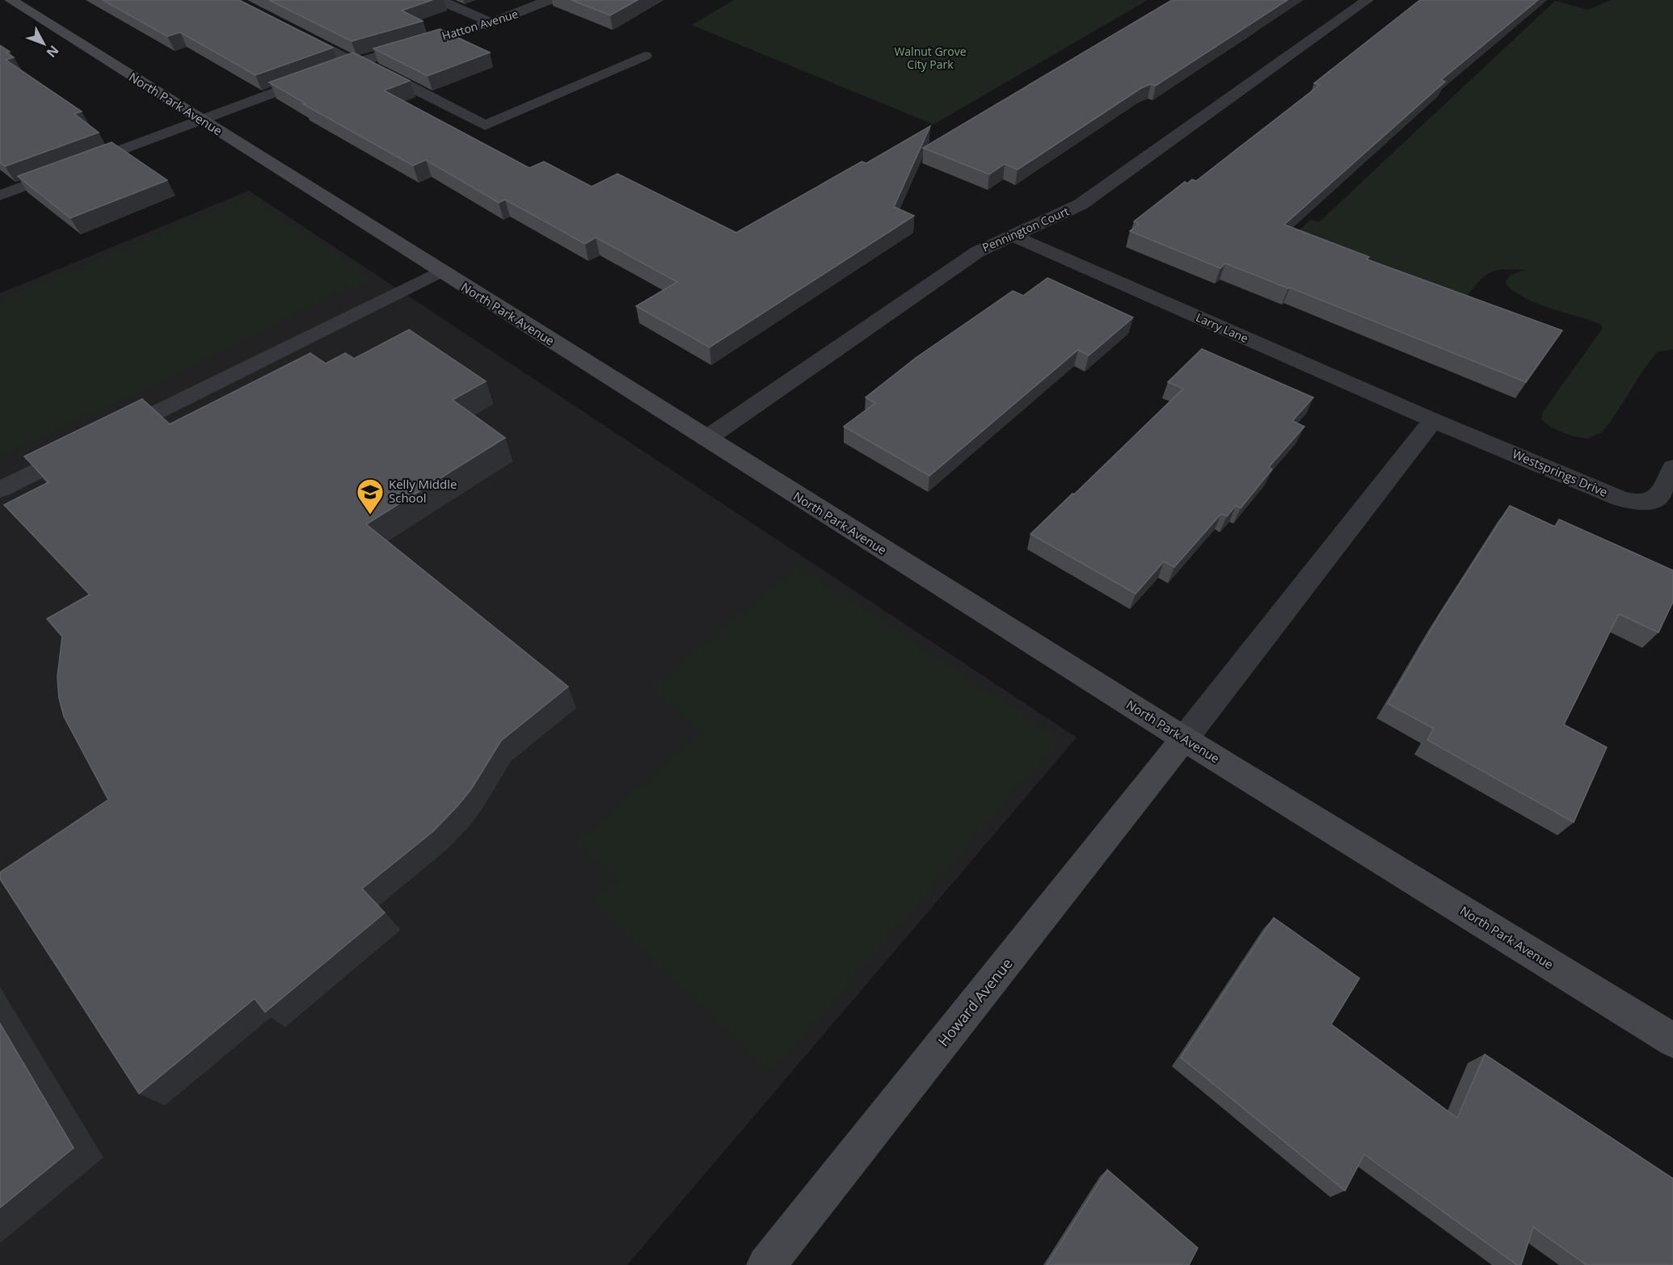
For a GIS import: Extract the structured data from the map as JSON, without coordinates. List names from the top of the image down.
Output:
{
  "streets": {
    "street": [
      "Hatton Avenue",
      "North Park Avenue",
      "Pennington Court",
      "Larry Lane",
      "Westsprings Drive",
      "Howard Avenue"
    ]
  },
  "crossings": [
    ["Hatton Avenue", "North Park Avenue"],
    ["North Park Avenue", "Pennington Court"],
    ["North Park Avenue", "Howard Avenue"],
    ["Pennington Court", "Larry Lane"],
    ["Larry Lane", "Westsprings Drive"]
  ],
  "parks": ["Walnut Grove City Park"],
  "places": {
    "school or university": ["Kelly Middle School"]
  },
  "north": "bottom right"
}
